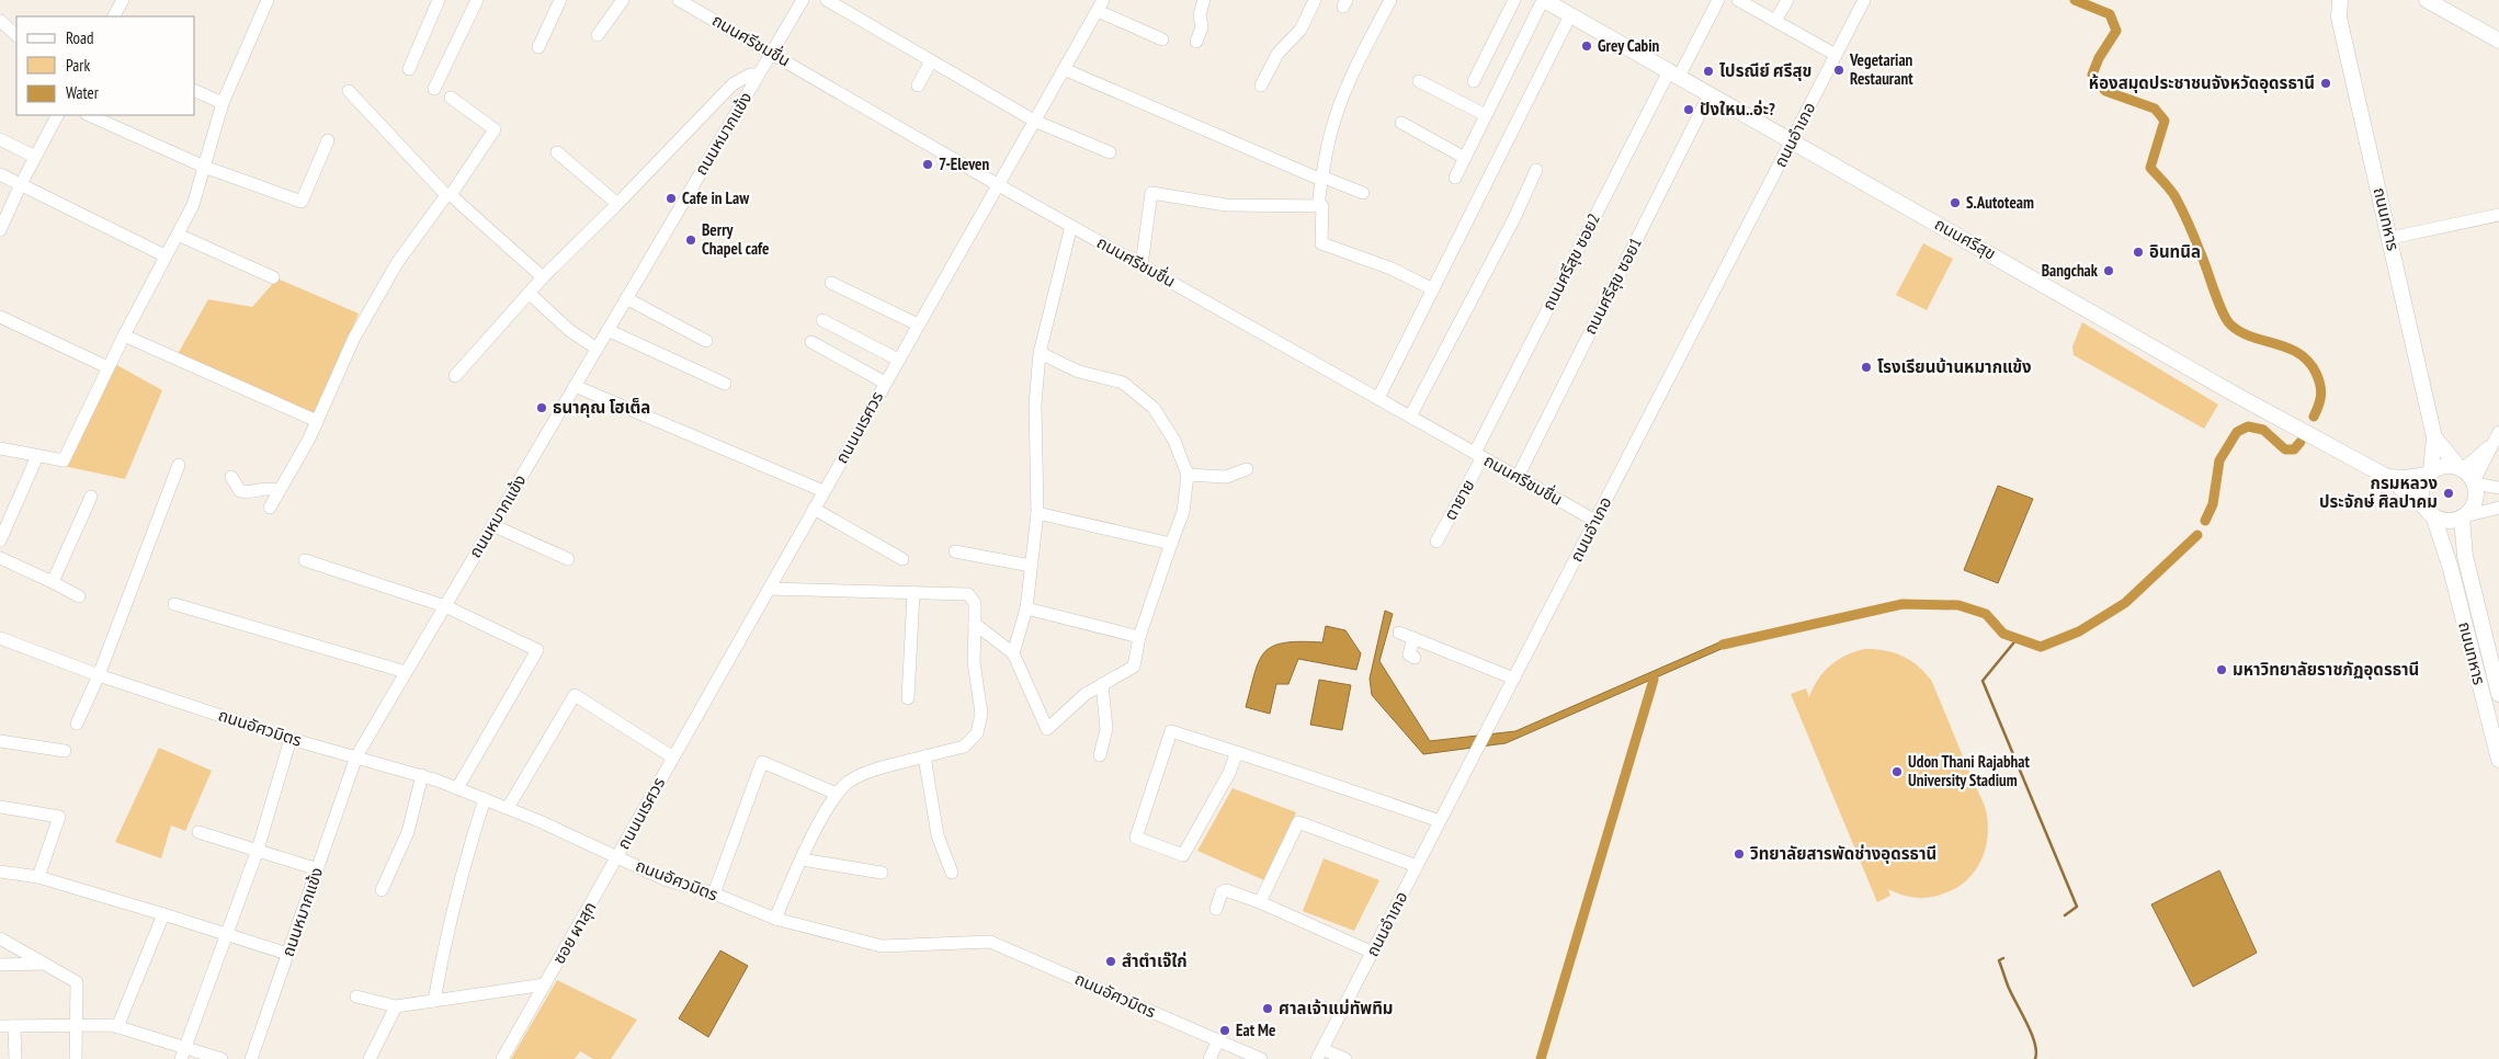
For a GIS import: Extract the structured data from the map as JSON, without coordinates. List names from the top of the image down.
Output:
{
  "streets": {
    "main road": ["ถนนทหาร", "ถนนศรีสุข"],
    "street": [
      "ถนนศรีชมชื่น",
      "ถนนหมากแข้ง",
      "ถนนอำเภอ",
      "ถนนศรีสุข ซอย2",
      "ถนนศรีสุข ซอย1",
      "ถนนนเรศวร",
      "ตายาย",
      "ถนนอัศวมิตร",
      "ซอย ผาสุก"
    ]
  },
  "crossings": [
    ["ถนนศรีชมชื่น", "ถนนหมากแข้ง"],
    ["ถนนศรีชมชื่น", "ถนนอำเภอ"],
    ["ถนนศรีชมชื่น", "ถนนศรีสุข ซอย2"],
    ["ถนนศรีชมชื่น", "ถนนศรีสุข ซอย1"],
    ["ถนนศรีชมชื่น", "ถนนนเรศวร"],
    ["ถนนศรีชมชื่น", "ตายาย"],
    ["ถนนหมากแข้ง", "ถนนอัศวมิตร"],
    ["ถนนอำเภอ", "ถนนศรีสุข"],
    ["ถนนทหาร", "ถนนศรีสุข"],
    ["ถนนศรีสุข", "ถนนศรีสุข ซอย2"],
    ["ถนนศรีสุข", "ถนนศรีสุข ซอย1"],
    ["ถนนศรีสุข ซอย2", "ตายาย"],
    ["ถนนนเรศวร", "ถนนอัศวมิตร"],
    ["ถนนนเรศวร", "ซอย ผาสุก"],
    ["ถนนอัศวมิตร", "ซอย ผาสุก"]
  ],
  "places": [
    "Grey Cabin",
    "Vegetarian Restaurant",
    "ไปรณีย์ ศรีสุข",
    "ห้องสมุดประชาชนจังหวัดอุดรธานี",
    "ปังใหน..อ่ะ?",
    "7-Eleven",
    "Cafe in Law",
    "S.Autoteam",
    "Berry Chapel cafe",
    "อินทนิล",
    "Bangchak",
    "โรงเรียนบ้านหมากแข้ง",
    "ธนาคุณ โฮเต็ล",
    "กรมหลวง ประจักษ์ ศิลปาคม",
    "มหาวิทยาลัยราชภัฏอุดรธานี",
    "Udon Thani Rajabhat University Stadium",
    "วิทยาลัยสารพัดช่างอุดรธานี",
    "สำตำเจ๊ใก่",
    "ศาลเจ้าแม่ทัพทิม",
    "Eat Me"
  ],
  "legend": ["Road", "Park", "Water"]
}
